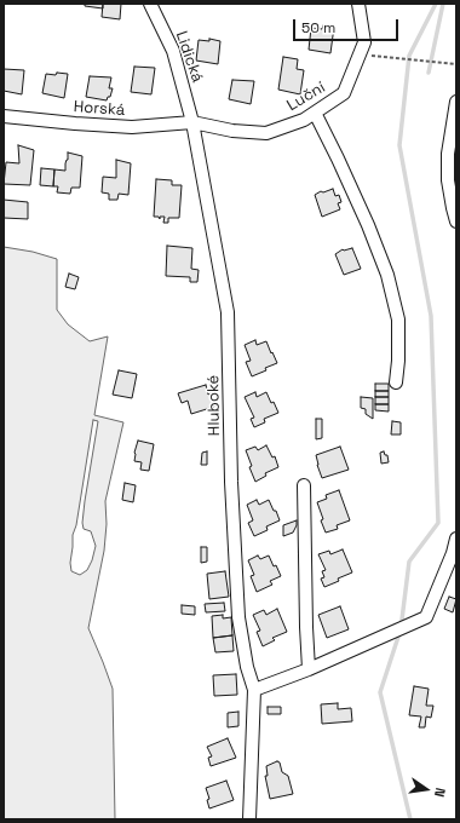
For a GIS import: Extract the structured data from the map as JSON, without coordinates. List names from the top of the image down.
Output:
{
  "streets": {
    "street": [
      "Lidická",
      "Luční",
      "Horská",
      "Hluboké"
    ]
  },
  "crossings": [
    ["Lidická", "Luční"],
    ["Lidická", "Horská"],
    ["Lidická", "Hluboké"],
    ["Luční", "Horská"],
    ["Luční", "Hluboké"],
    ["Horská", "Hluboké"]
  ],
  "scale_bar": "50 m",
  "north": "right"
}
